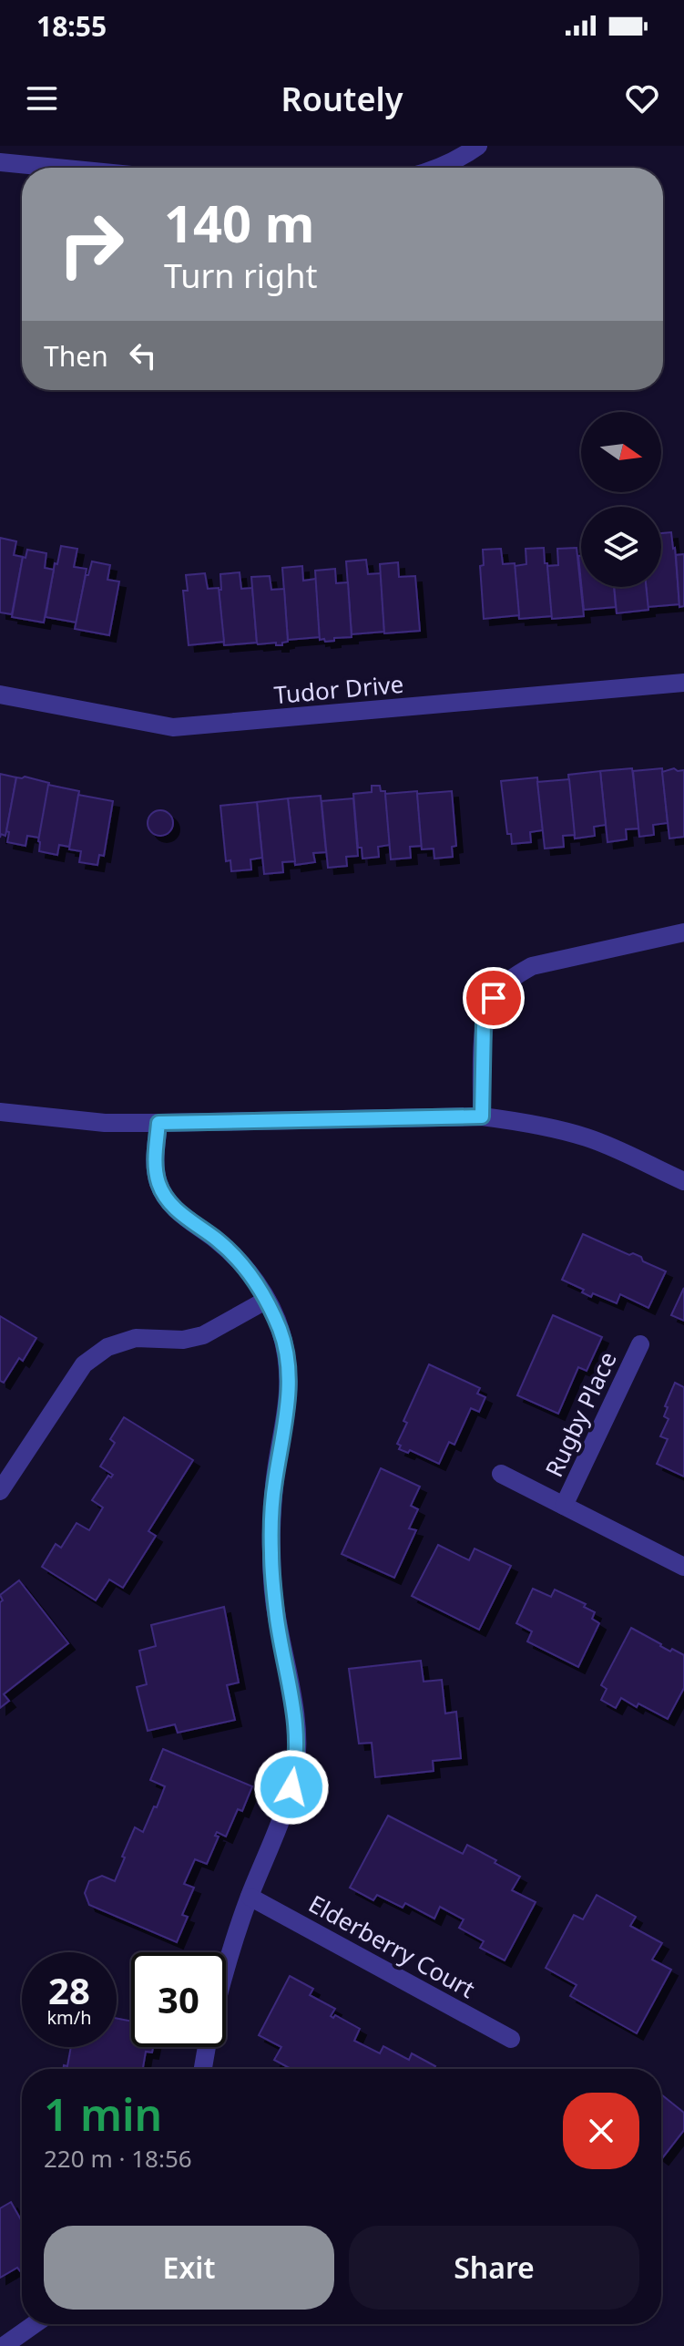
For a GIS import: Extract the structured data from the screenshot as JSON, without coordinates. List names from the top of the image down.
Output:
{
  "streets": {
    "street": ["Tudor Drive", "Rugby Place", "Elderberry Court"]
  },
  "north": "right",
  "page": {
    "status": "18:55",
    "header": "Routely",
    "turn": ["140 m", "Turn right"],
    "then": "Then",
    "speed": "28 km/h",
    "limit": "30",
    "heading": ["1 min", "220 m · 18:56"],
    "buttons": ["Exit", "Share"]
  }
}
